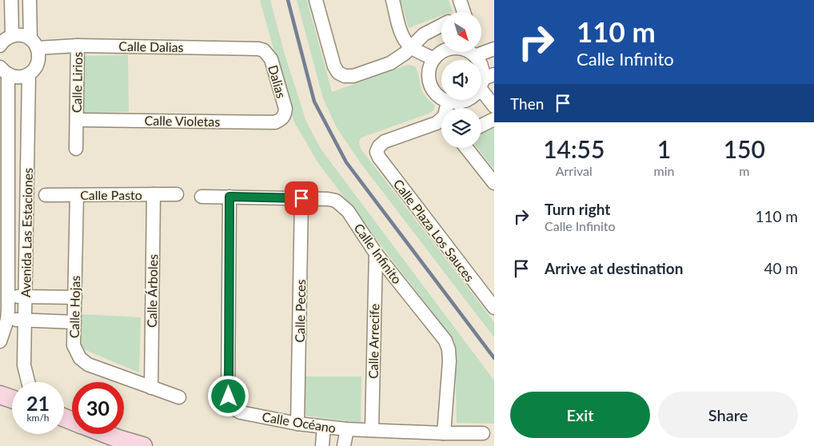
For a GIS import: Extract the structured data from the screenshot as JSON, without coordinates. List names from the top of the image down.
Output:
{
  "streets": {
    "street": [
      "Calle Dalias",
      "Dalias",
      "Calle Lirios",
      "Calle Violetas",
      "Calle Pasto",
      "Calle Plaza Los Sauces",
      "Avenida Las Estaciones",
      "Calle Infinito",
      "Calle Árboles",
      "Calle Hojas",
      "Calle Peces",
      "Calle Arrecife",
      "Calle Océano"
    ]
  },
  "crossings": [
    ["Calle Dalias", "Dalias"],
    ["Calle Dalias", "Calle Lirios"],
    ["Dalias", "Calle Violetas"],
    ["Calle Lirios", "Calle Violetas"],
    ["Calle Pasto", "Calle Árboles"],
    ["Calle Pasto", "Calle Hojas"],
    ["Calle Infinito", "Calle Peces"],
    ["Calle Infinito", "Calle Arrecife"],
    ["Calle Infinito", "Calle Océano"],
    ["Calle Árboles", "Calle Hojas"],
    ["Calle Peces", "Calle Océano"],
    ["Calle Arrecife", "Calle Océano"]
  ],
  "north": "bottom right",
  "page": {
    "turn": ["110 m", "Calle Infinito"],
    "then": "Then",
    "eta": [
      "14:55",
      "Arrival",
      "1",
      "min",
      "150",
      "m"
    ],
    "list": [
      {
        "name": "Turn right",
        "note": "Calle Infinito",
        "value": "110 m"
      },
      {
        "name": "Arrive at destination",
        "value": "40 m"
      }
    ],
    "speed": "21 km/h",
    "limit": "30",
    "buttons": ["Exit", "Share"]
  }
}
